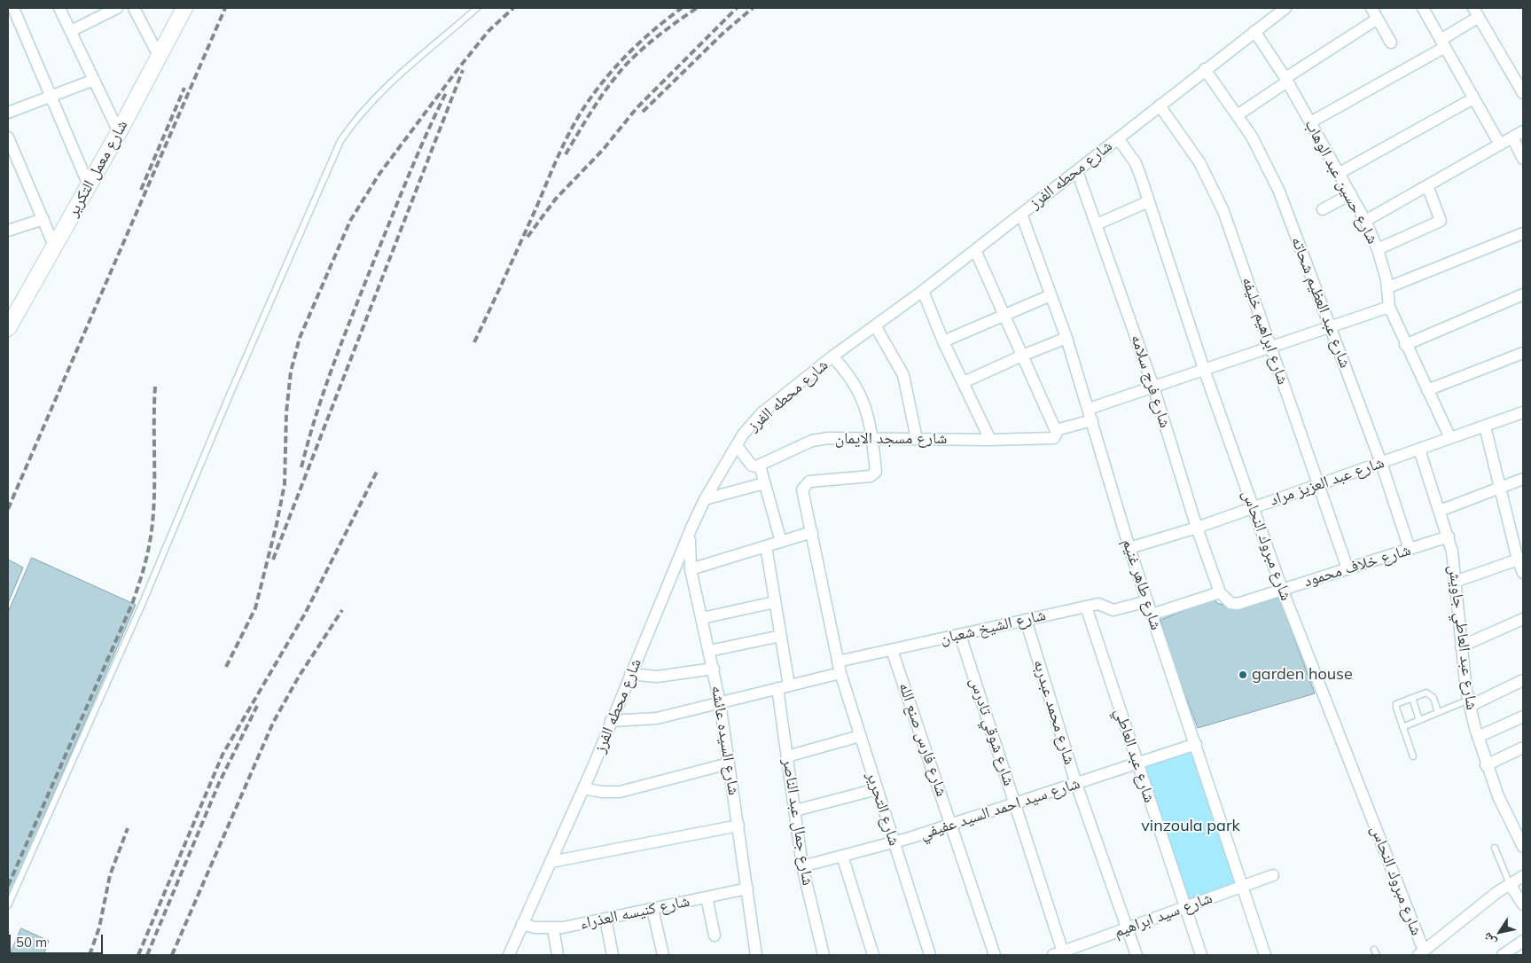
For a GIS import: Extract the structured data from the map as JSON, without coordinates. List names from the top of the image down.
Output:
{
  "streets": {
    "street": [
      "شارع معمل التكرير",
      "شارع محطه الفرز",
      "شارع حسين عبد الوهاب",
      "شارع عبد العظيم شحاته",
      "شارع ابراهيم خليفه",
      "شارع فرج سلامه",
      "شارع مسجد الايمان",
      "شارع عبد العزيز مراد",
      "شارع مبروك النحاس",
      "شارع خلاف محمود",
      "شارع طاهر غنيم",
      "شارع الشيخ شعبان",
      "شارع عبد العاطي جاويش",
      "شارع محمد عبدربه",
      "شارع شوقي تادرس",
      "شارع فارس صنع الله",
      "شارع السيده عائشه",
      "شارع عبد العاطي",
      "شارع التحرير",
      "شارع سيد احمد السيد عفيفي",
      "شارع جمال عبد الناصر",
      "شارع كنيسه العذراء",
      "شارع سيد ابراهيم"
    ]
  },
  "crossings": [
    ["شارع محطه الفرز", "شارع حسين عبد الوهاب"],
    ["شارع محطه الفرز", "شارع عبد العظيم شحاته"],
    ["شارع محطه الفرز", "شارع ابراهيم خليفه"],
    ["شارع محطه الفرز", "شارع فرج سلامه"],
    ["شارع محطه الفرز", "شارع مبروك النحاس"],
    ["شارع محطه الفرز", "شارع طاهر غنيم"],
    ["شارع محطه الفرز", "شارع الشيخ شعبان"],
    ["شارع محطه الفرز", "شارع السيده عائشه"],
    ["شارع محطه الفرز", "شارع كنيسه العذراء"],
    ["شارع حسين عبد الوهاب", "شارع عبد العزيز مراد"],
    ["شارع عبد العظيم شحاته", "شارع عبد العزيز مراد"],
    ["شارع عبد العظيم شحاته", "شارع خلاف محمود"],
    ["شارع ابراهيم خليفه", "شارع عبد العزيز مراد"],
    ["شارع ابراهيم خليفه", "شارع خلاف محمود"],
    ["شارع فرج سلامه", "شارع عبد العزيز مراد"],
    ["شارع فرج سلامه", "شارع خلاف محمود"],
    ["شارع مسجد الايمان", "شارع التحرير"],
    ["شارع عبد العزيز مراد", "شارع مبروك النحاس"],
    ["شارع عبد العزيز مراد", "شارع طاهر غنيم"],
    ["شارع عبد العزيز مراد", "شارع عبد العاطي جاويش"],
    ["شارع مبروك النحاس", "شارع خلاف محمود"],
    ["شارع خلاف محمود", "شارع عبد العاطي جاويش"],
    ["شارع طاهر غنيم", "شارع الشيخ شعبان"],
    ["شارع طاهر غنيم", "شارع سيد احمد السيد عفيفي"],
    ["شارع طاهر غنيم", "شارع سيد ابراهيم"],
    ["شارع الشيخ شعبان", "شارع محمد عبدربه"],
    ["شارع الشيخ شعبان", "شارع شوقي تادرس"],
    ["شارع الشيخ شعبان", "شارع فارس صنع الله"],
    ["شارع الشيخ شعبان", "شارع السيده عائشه"],
    ["شارع الشيخ شعبان", "شارع عبد العاطي"],
    ["شارع الشيخ شعبان", "شارع التحرير"],
    ["شارع الشيخ شعبان", "شارع جمال عبد الناصر"],
    ["شارع محمد عبدربه", "شارع سيد احمد السيد عفيفي"],
    ["شارع محمد عبدربه", "شارع سيد ابراهيم"],
    ["شارع شوقي تادرس", "شارع سيد احمد السيد عفيفي"],
    ["شارع شوقي تادرس", "شارع سيد ابراهيم"],
    ["شارع فارس صنع الله", "شارع سيد احمد السيد عفيفي"],
    ["شارع السيده عائشه", "شارع كنيسه العذراء"],
    ["شارع عبد العاطي", "شارع سيد احمد السيد عفيفي"],
    ["شارع عبد العاطي", "شارع سيد ابراهيم"],
    ["شارع التحرير", "شارع سيد احمد السيد عفيفي"],
    ["شارع سيد احمد السيد عفيفي", "شارع جمال عبد الناصر"]
  ],
  "parks": ["vinzoula park"],
  "places": ["garden house"],
  "scale_bar": "50 m",
  "north": "bottom left"
}
